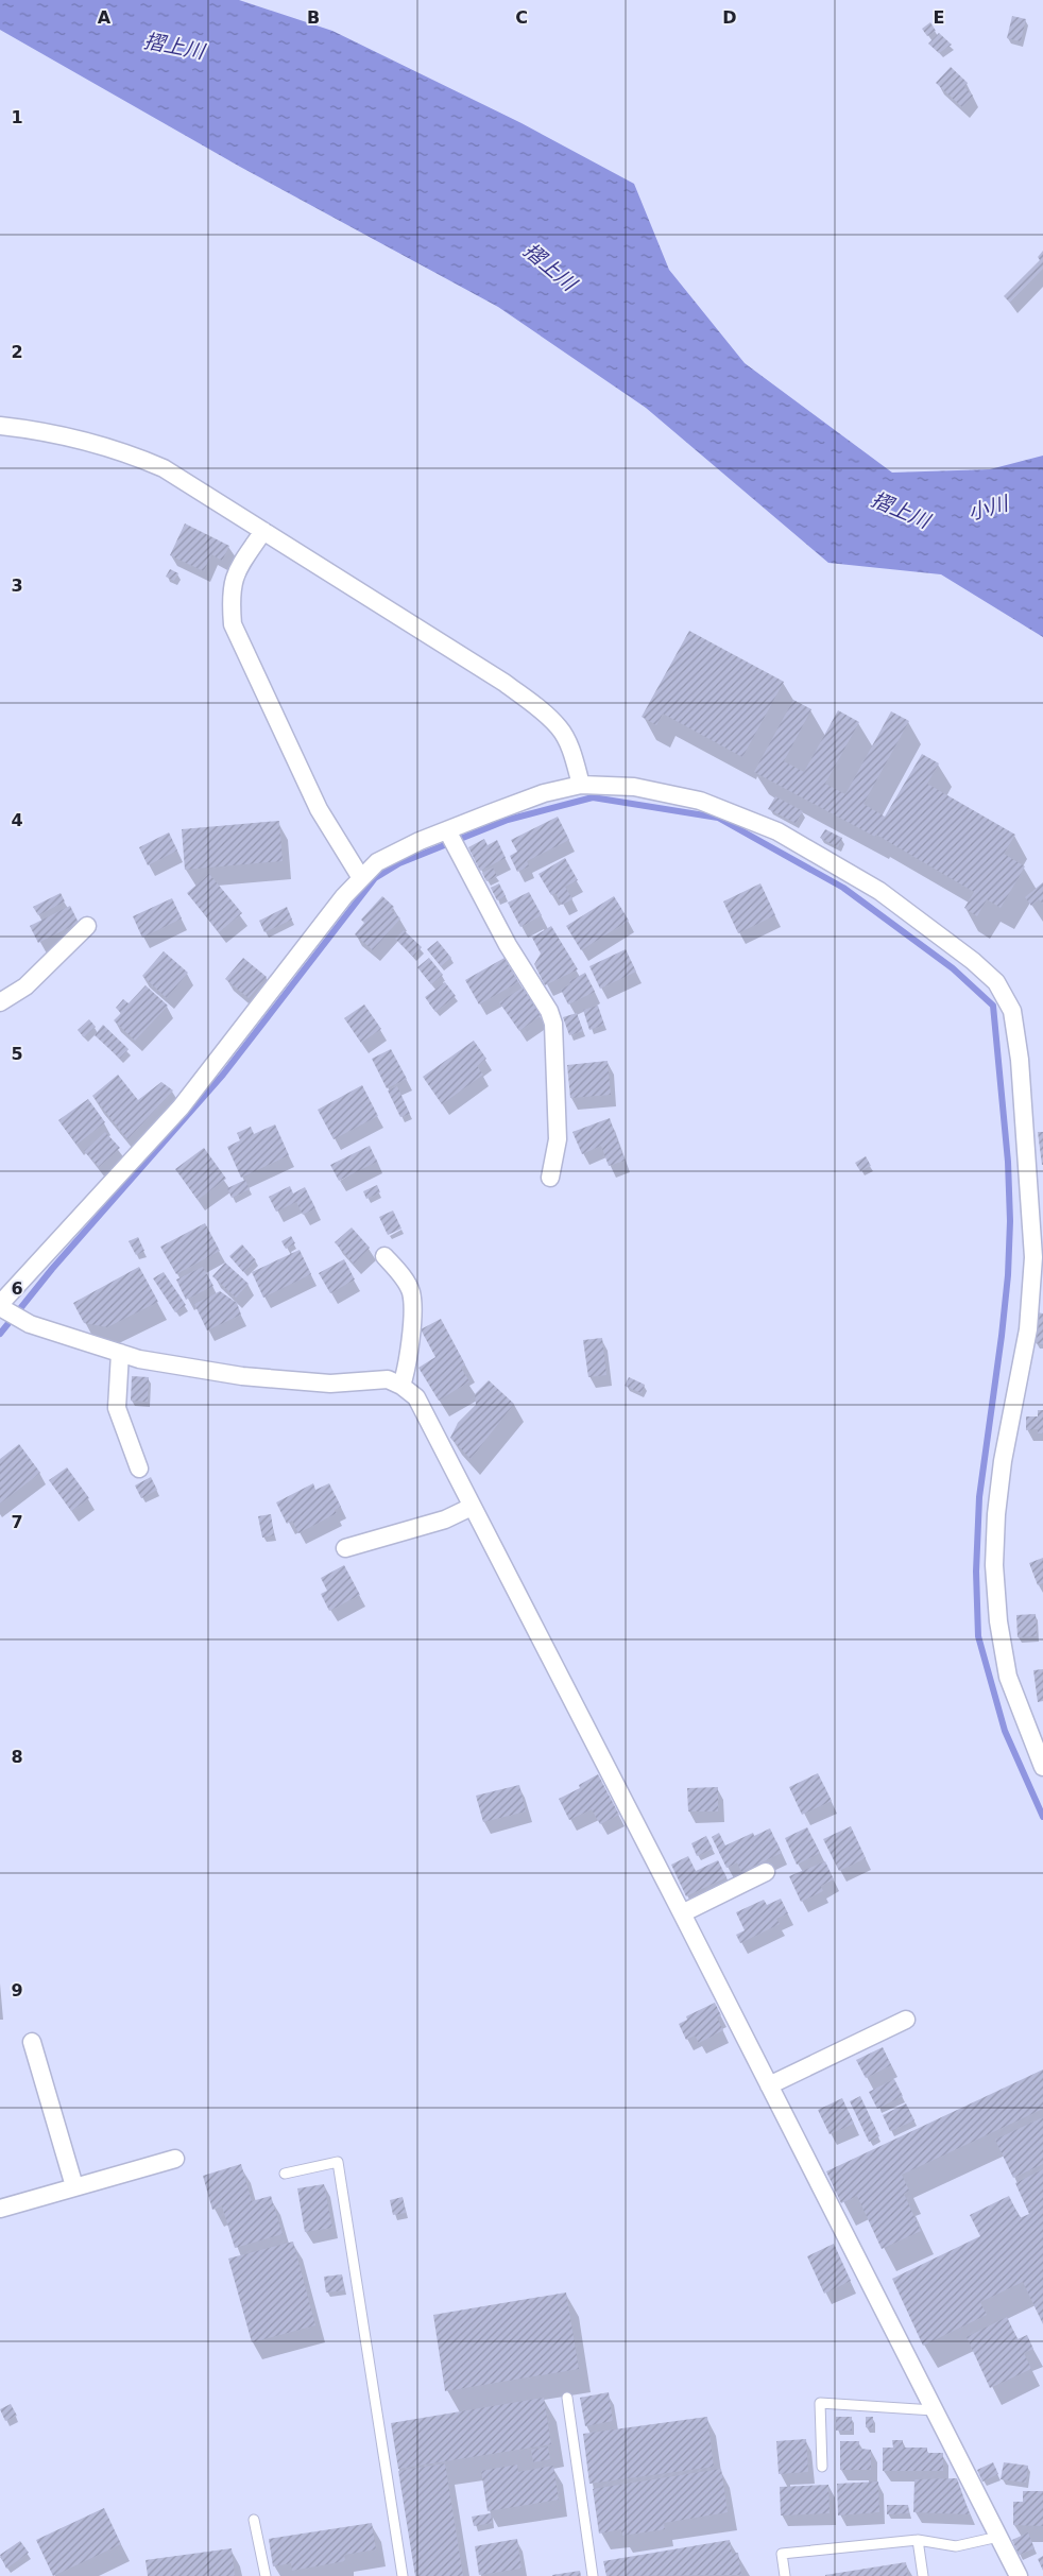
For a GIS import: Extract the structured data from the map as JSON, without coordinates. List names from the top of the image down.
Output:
{
  "water": ["摺上川", "小川"],
  "grid": {
    "columns": [
      "A",
      "B",
      "C",
      "D",
      "E"
    ],
    "rows": [
      "1",
      "2",
      "3",
      "4",
      "5",
      "6",
      "7",
      "8",
      "9"
    ]
  }
}
